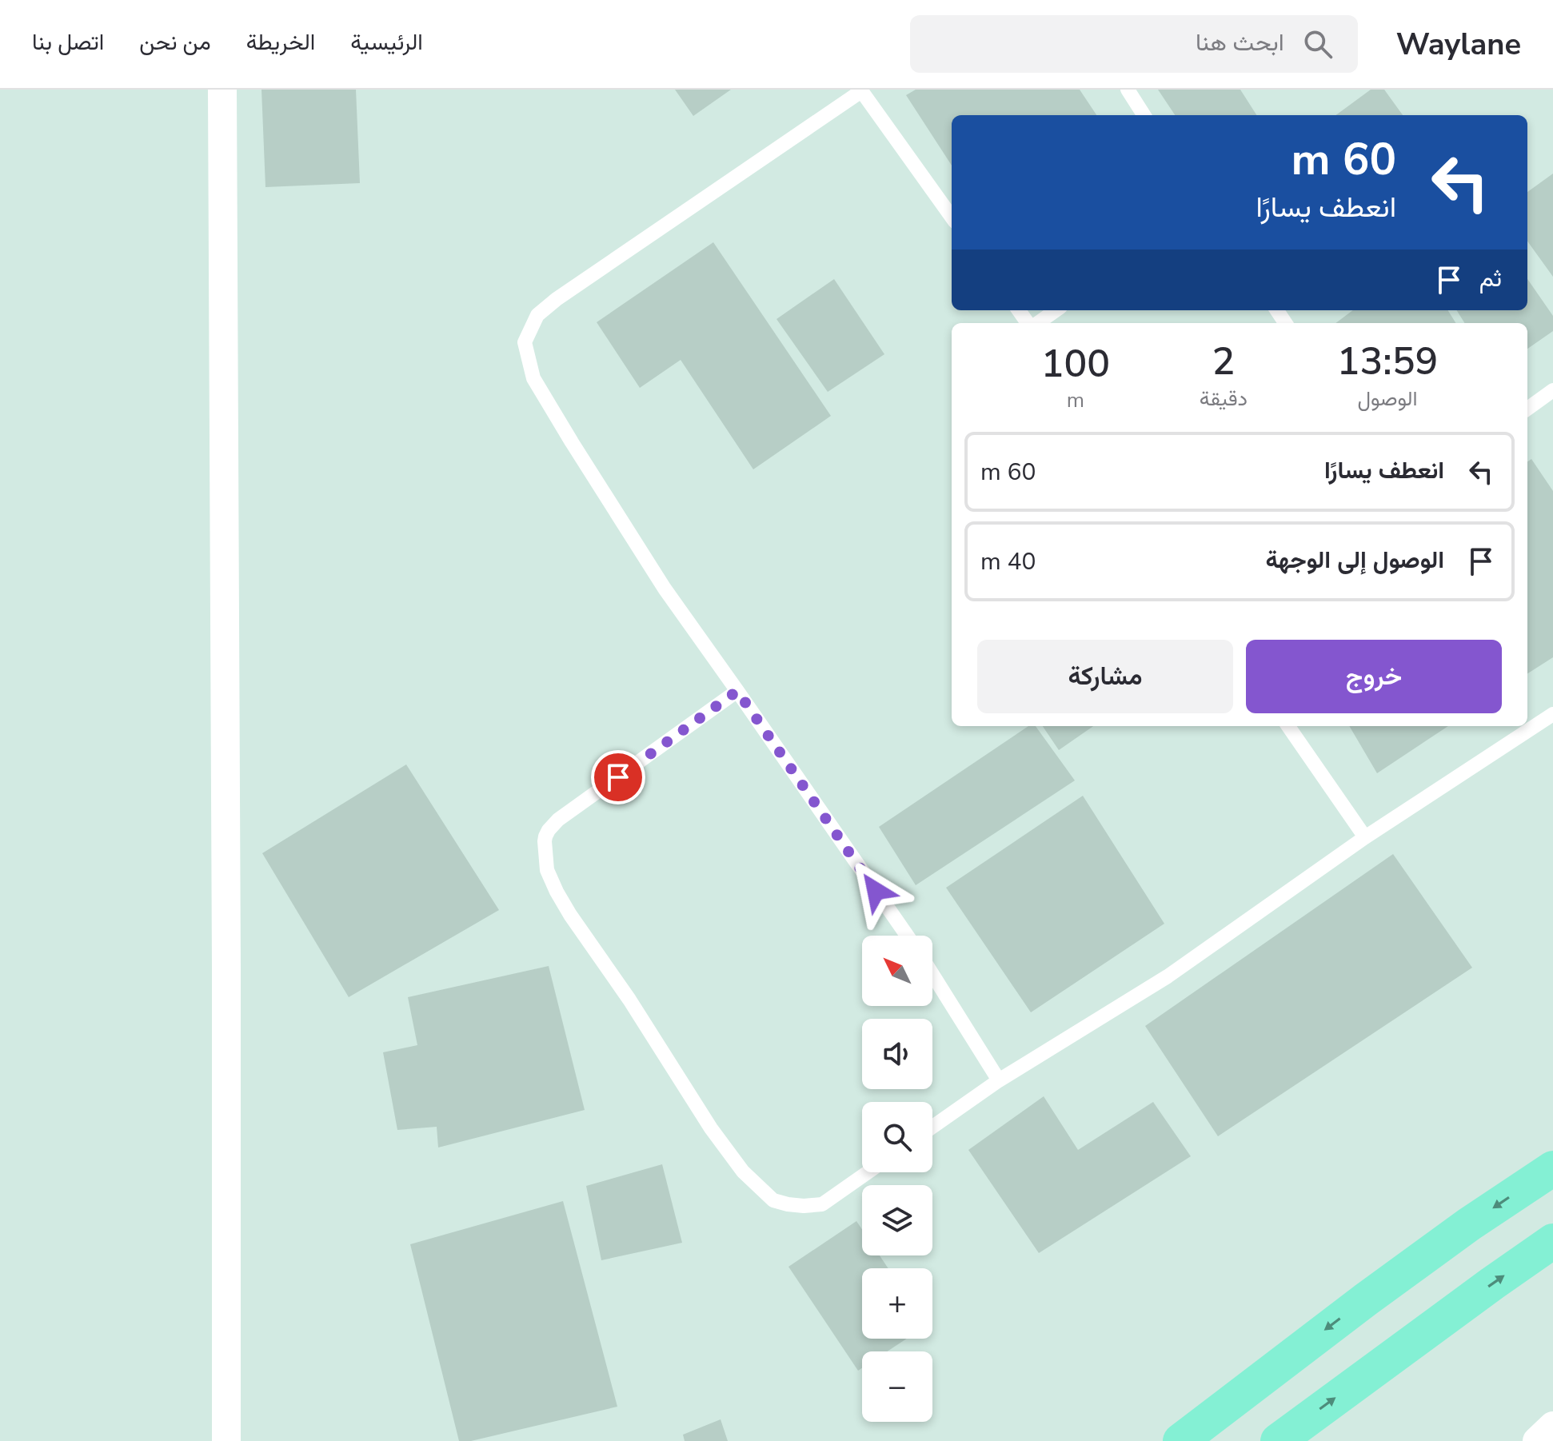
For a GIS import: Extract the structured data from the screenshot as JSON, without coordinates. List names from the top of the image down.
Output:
{
  "north": "top left",
  "page": {
    "header": "Waylane",
    "search": "ابحث هنا",
    "nav": [
      "الرئيسية",
      "الخريطة",
      "من نحن",
      "اتصل بنا"
    ],
    "turn": ["60 m", "انعطف يسارًا"],
    "then": "ثم",
    "eta": [
      "13:59",
      "الوصول",
      "2",
      "دقيقة",
      "100",
      "m"
    ],
    "list": [
      {
        "name": "انعطف يسارًا",
        "value": "60 m"
      },
      {
        "name": "الوصول إلى الوجهة",
        "value": "40 m"
      }
    ],
    "buttons": ["خروج", "مشاركة"],
    "map_buttons": ["+", "−"]
  }
}
